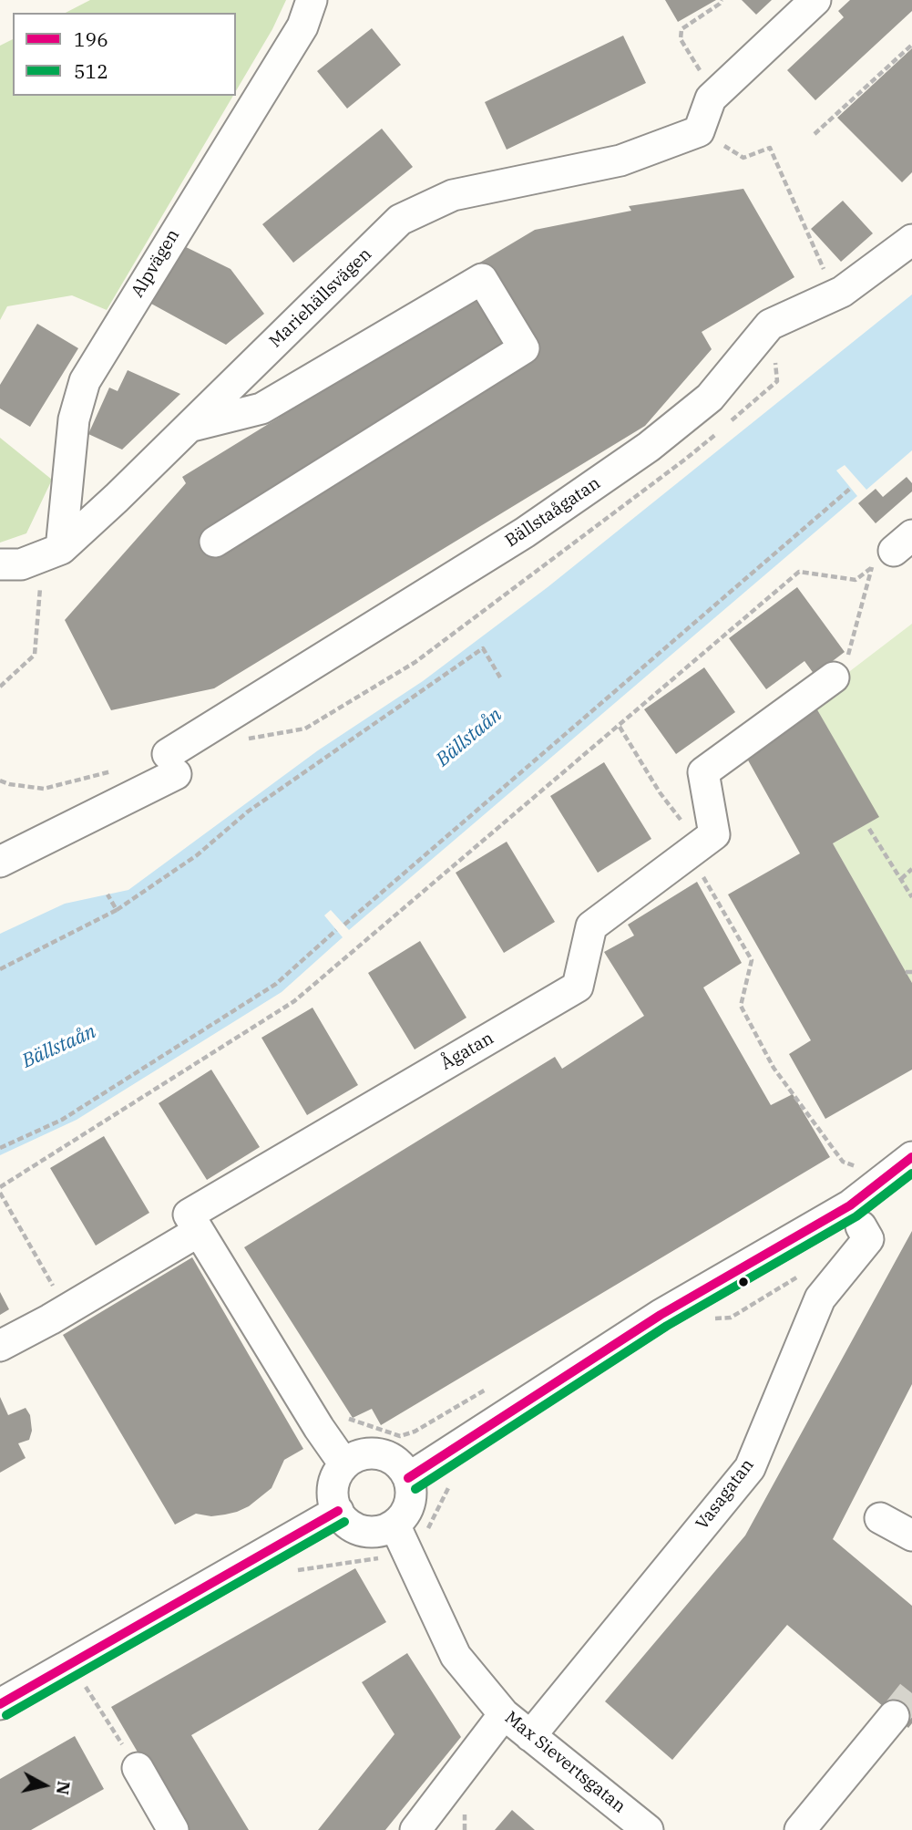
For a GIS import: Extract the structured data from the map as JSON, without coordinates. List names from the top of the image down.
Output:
{
  "streets": {
    "street": [
      "Alpvägen",
      "Mariehällsvägen",
      "Bällstaågatan",
      "Ågatan",
      "Vasagatan",
      "Max Sievertsgatan"
    ]
  },
  "crossings": [
    ["Alpvägen", "Mariehällsvägen"],
    ["Vasagatan", "Max Sievertsgatan"]
  ],
  "water": ["Bällstaån"],
  "lines": ["transit line 196", "transit line 512"],
  "legend": ["196", "512"],
  "north": "right"
}
